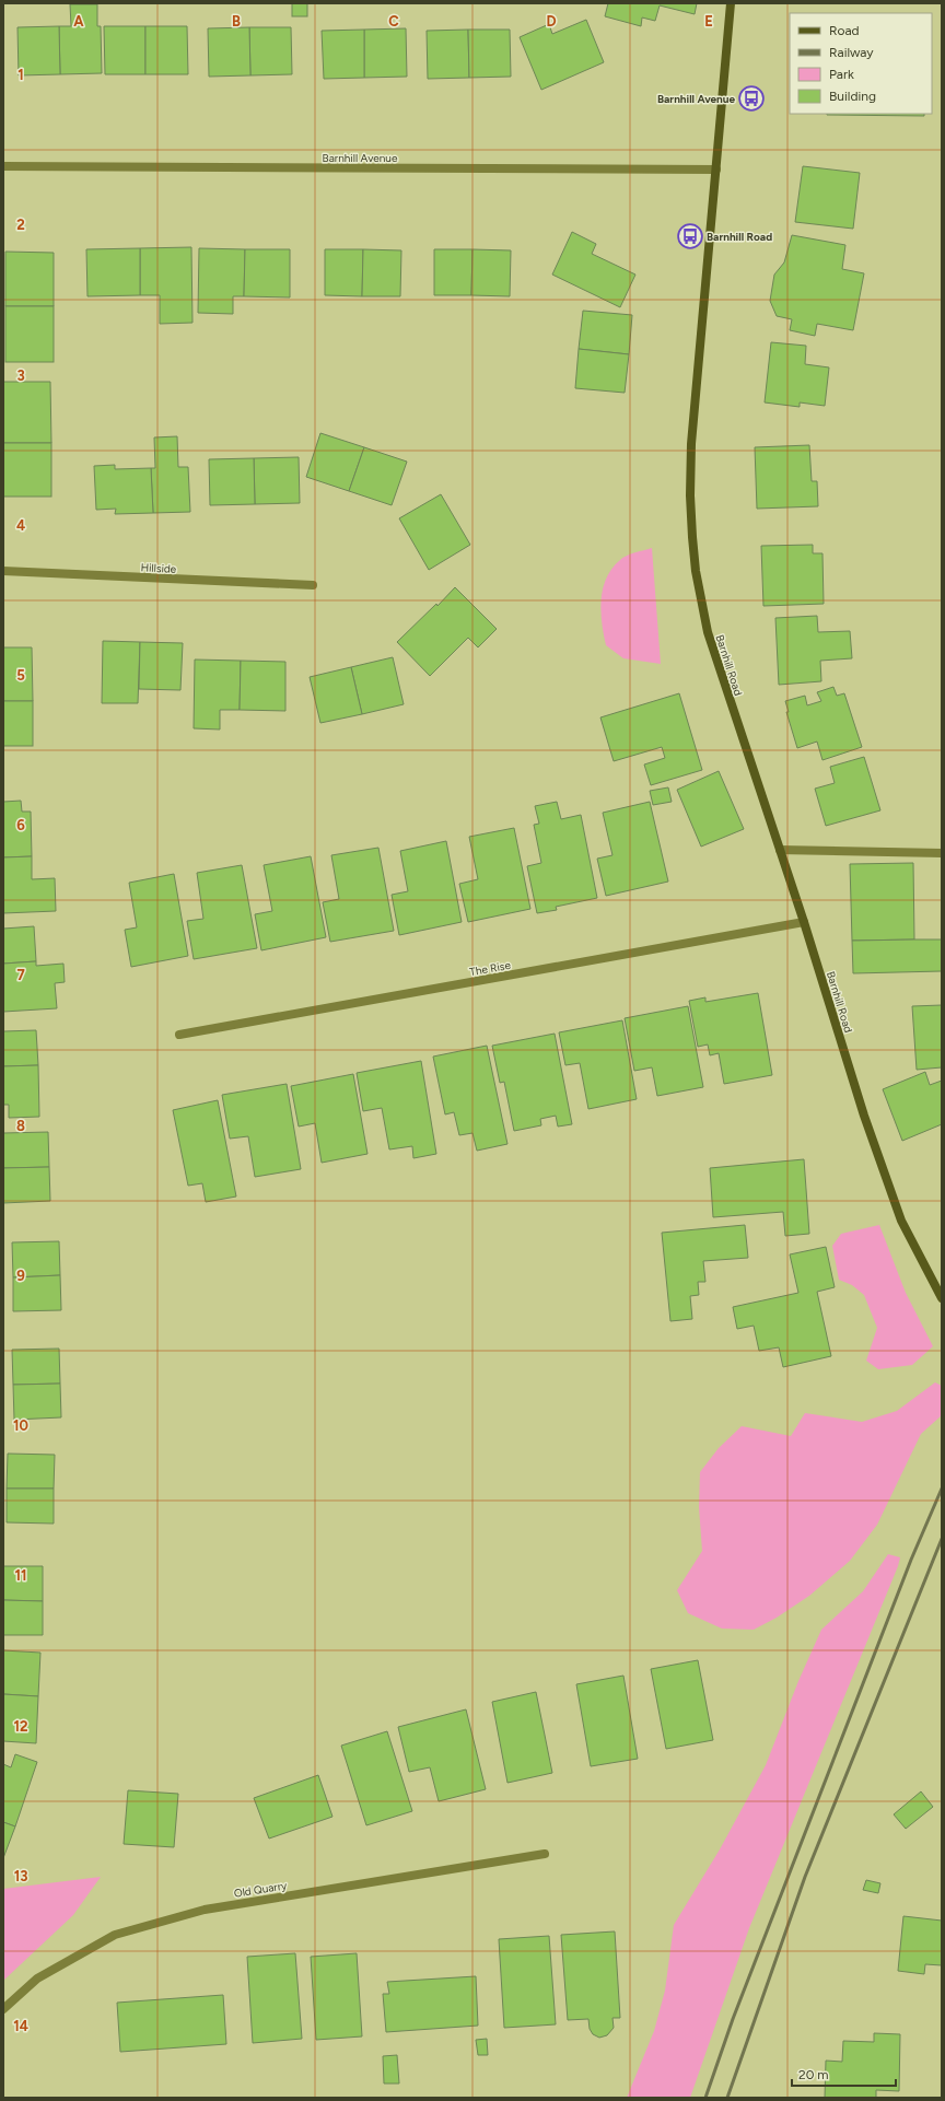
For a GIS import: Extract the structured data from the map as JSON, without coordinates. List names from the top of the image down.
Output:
{
  "streets": {
    "main road": ["Barnhill Road"],
    "street": [
      "Barnhill Avenue",
      "Hillside",
      "The Rise",
      "Old Quarry"
    ]
  },
  "crossings": [
    ["Barnhill Avenue", "Barnhill Road"],
    ["Barnhill Road", "The Rise"]
  ],
  "places": {
    "bus stop": ["Barnhill Avenue", "Barnhill Road"]
  },
  "legend": [
    "Road",
    "Railway",
    "Park",
    "Building"
  ],
  "scale_bar": "20 m",
  "grid": {
    "columns": [
      "A",
      "B",
      "C",
      "D",
      "E"
    ],
    "rows": [
      "1",
      "2",
      "3",
      "4",
      "5",
      "6",
      "7",
      "8",
      "9",
      "10",
      "11",
      "12",
      "13",
      "14"
    ]
  }
}
